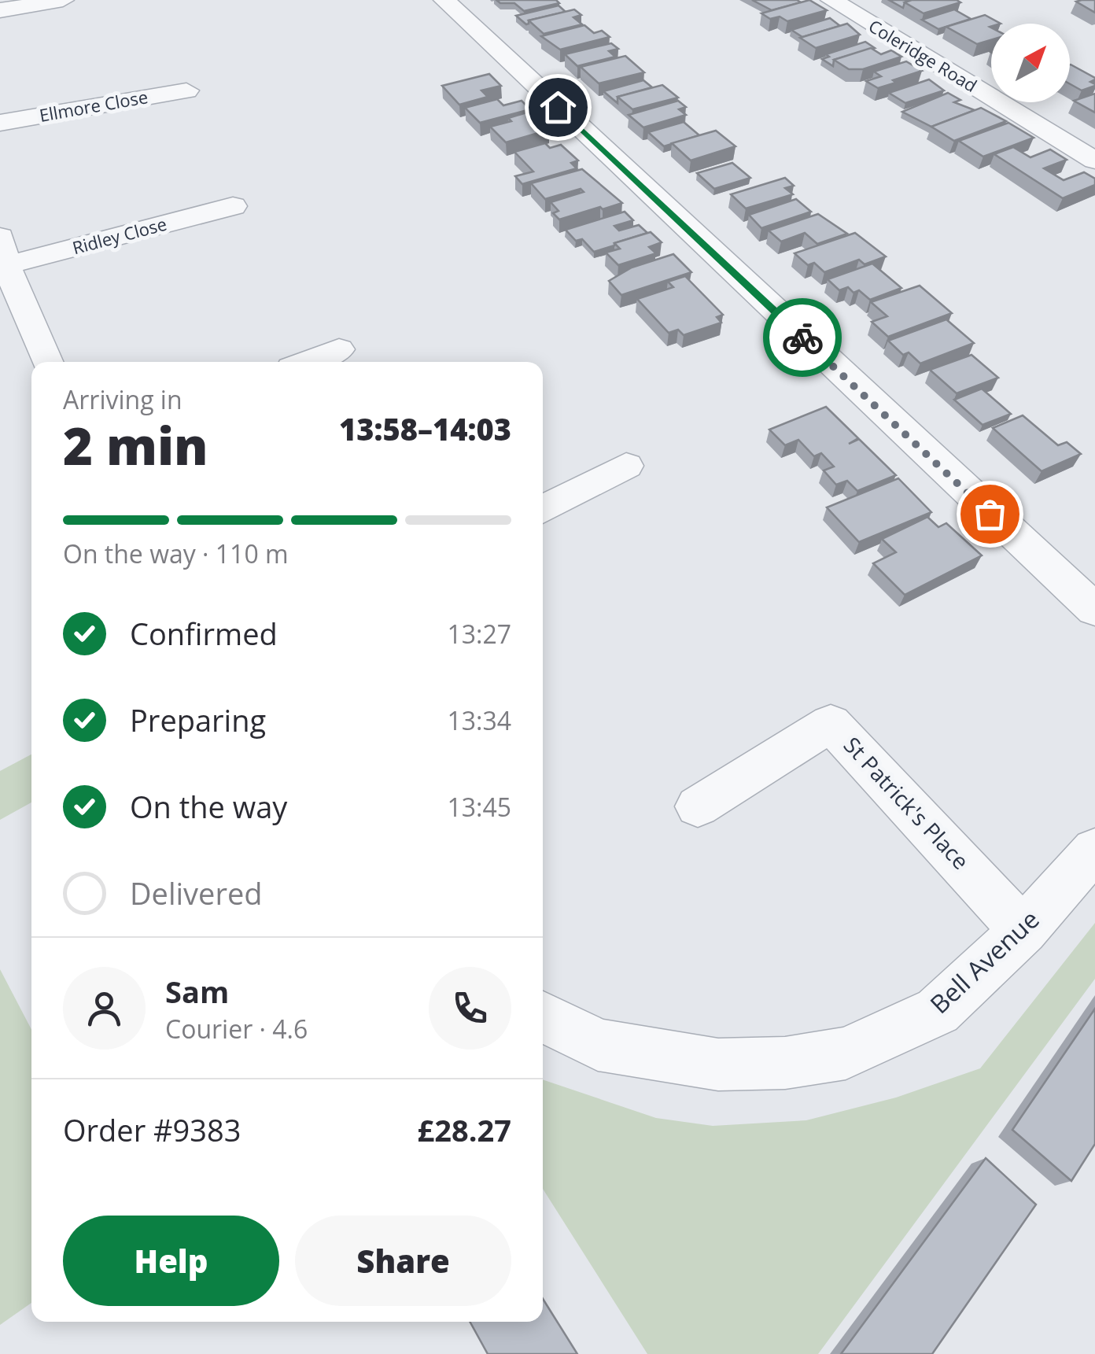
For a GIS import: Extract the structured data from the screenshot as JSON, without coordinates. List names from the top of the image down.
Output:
{
  "streets": {
    "street": [
      "Coleridge Road",
      "Ellmore Close",
      "Ridley Close",
      "St Patrick's Place",
      "Bell Avenue"
    ]
  },
  "crossings": [
    ["St Patrick's Place", "Bell Avenue"]
  ],
  "north": "top right",
  "page": {
    "heading": ["2 min", "Arriving in", "13:58–14:03"],
    "panel": [
      "Sam",
      "Courier · 4.6",
      "Order #9383",
      "£28.27"
    ],
    "bar": "On the way · 110 m",
    "list": [
      ["Confirmed", "13:27"],
      ["Preparing", "13:34"],
      ["On the way", "13:45"],
      "Delivered"
    ],
    "buttons": ["Help", "Share"]
  }
}
